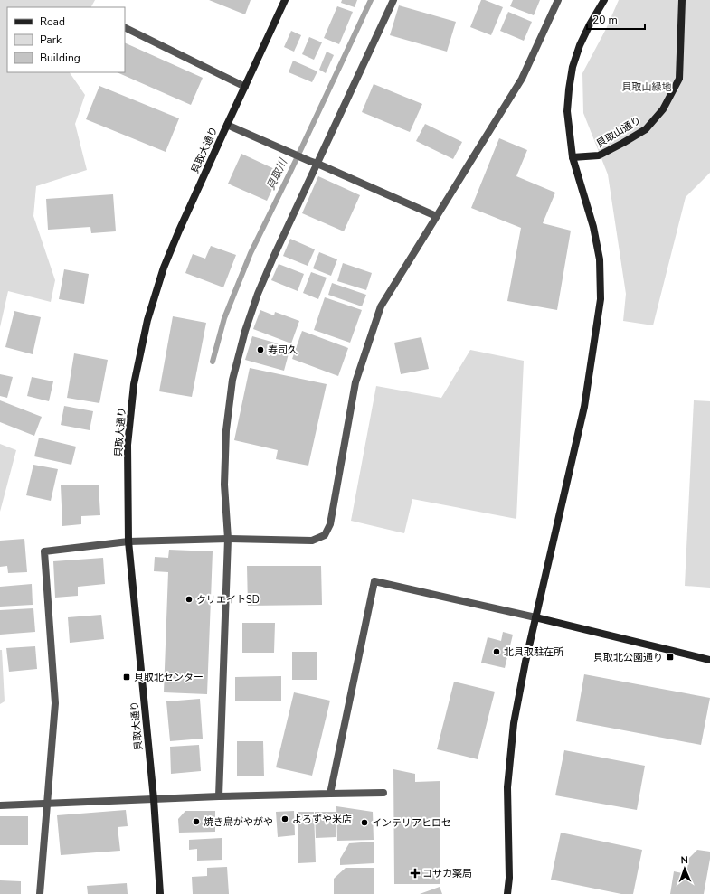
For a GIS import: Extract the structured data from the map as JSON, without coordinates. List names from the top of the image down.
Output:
{
  "streets": {
    "street": ["貝取山通り", "貝取大通り"]
  },
  "water": ["貝取川"],
  "parks": ["貝取山緑地"],
  "places": {
    "other": [
      "寿司久",
      "クリエイトSD",
      "北貝取駐在所",
      "よろずや米店",
      "焼き鳥がやがや",
      "インテリアヒロセ"
    ],
    "transit": ["貝取北公園通り", "貝取北センター"],
    "health": ["コサカ薬局"]
  },
  "legend": ["Road", "Park", "Building"],
  "scale_bar": "20 m",
  "north": "top"
}
